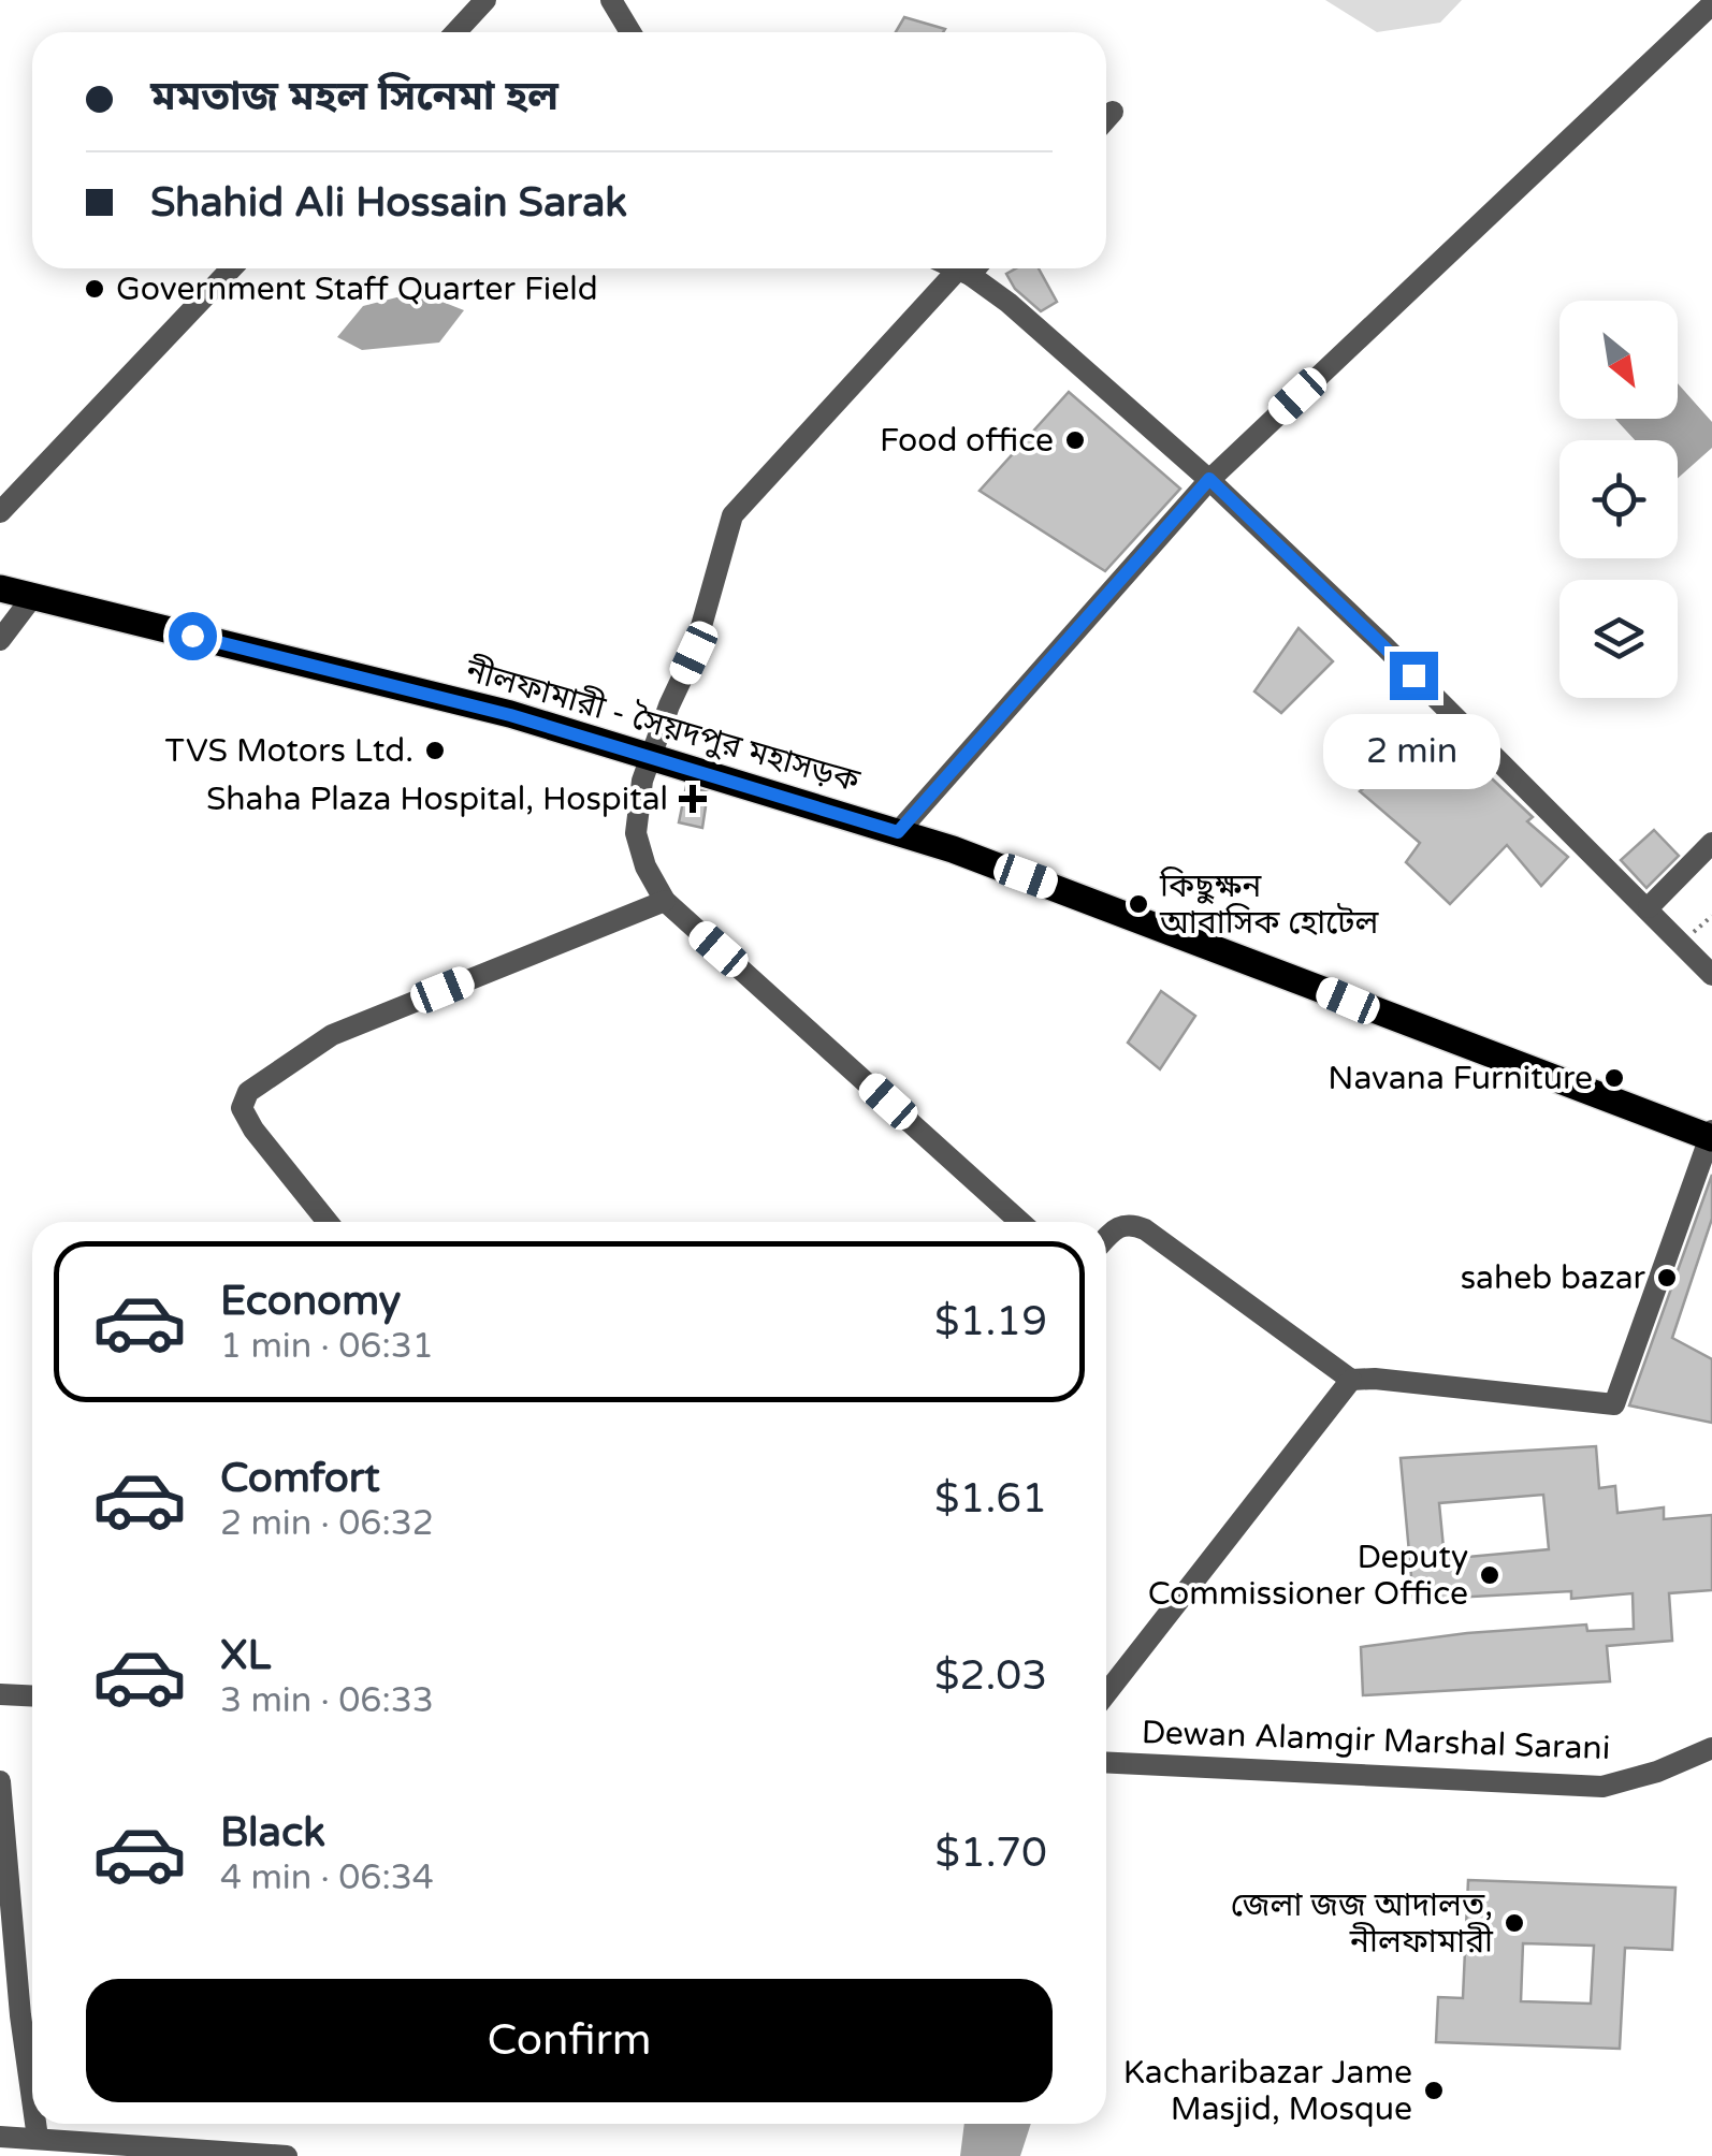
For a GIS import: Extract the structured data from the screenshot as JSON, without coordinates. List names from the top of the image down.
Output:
{
  "streets": {
    "main road": ["নীলফামারী - সৈয়দপুর মহাসড়ক"],
    "street": ["Dewan Alamgir Marshal Sarani"]
  },
  "places": {
    "other": [
      "Government Staff Quarter Field",
      "Food office",
      "TVS Motors Ltd.",
      "কিছুক্ষন আবাসিক হোটেল",
      "Navana Furniture",
      "saheb bazar",
      "Deputy Commissioner Office",
      "জেলা জজ আদালত, নীলফামারী",
      "Kacharibazar Jame Masjid, Mosque"
    ],
    "health": ["Shaha Plaza Hospital, Hospital"]
  },
  "north": "bottom right",
  "page": {
    "banner": ["মমতাজ মহল সিনেমা হল", "Shahid Ali Hossain Sarak"],
    "bubble": "2 min",
    "list": [
      {
        "name": "Economy",
        "note": "1 min · 06:31",
        "value": "$1.19"
      },
      {
        "name": "Comfort",
        "note": "2 min · 06:32",
        "value": "$1.61"
      },
      {
        "name": "XL",
        "note": "3 min · 06:33",
        "value": "$2.03"
      },
      {
        "name": "Black",
        "note": "4 min · 06:34",
        "value": "$1.70"
      }
    ],
    "buttons": "Confirm"
  }
}
